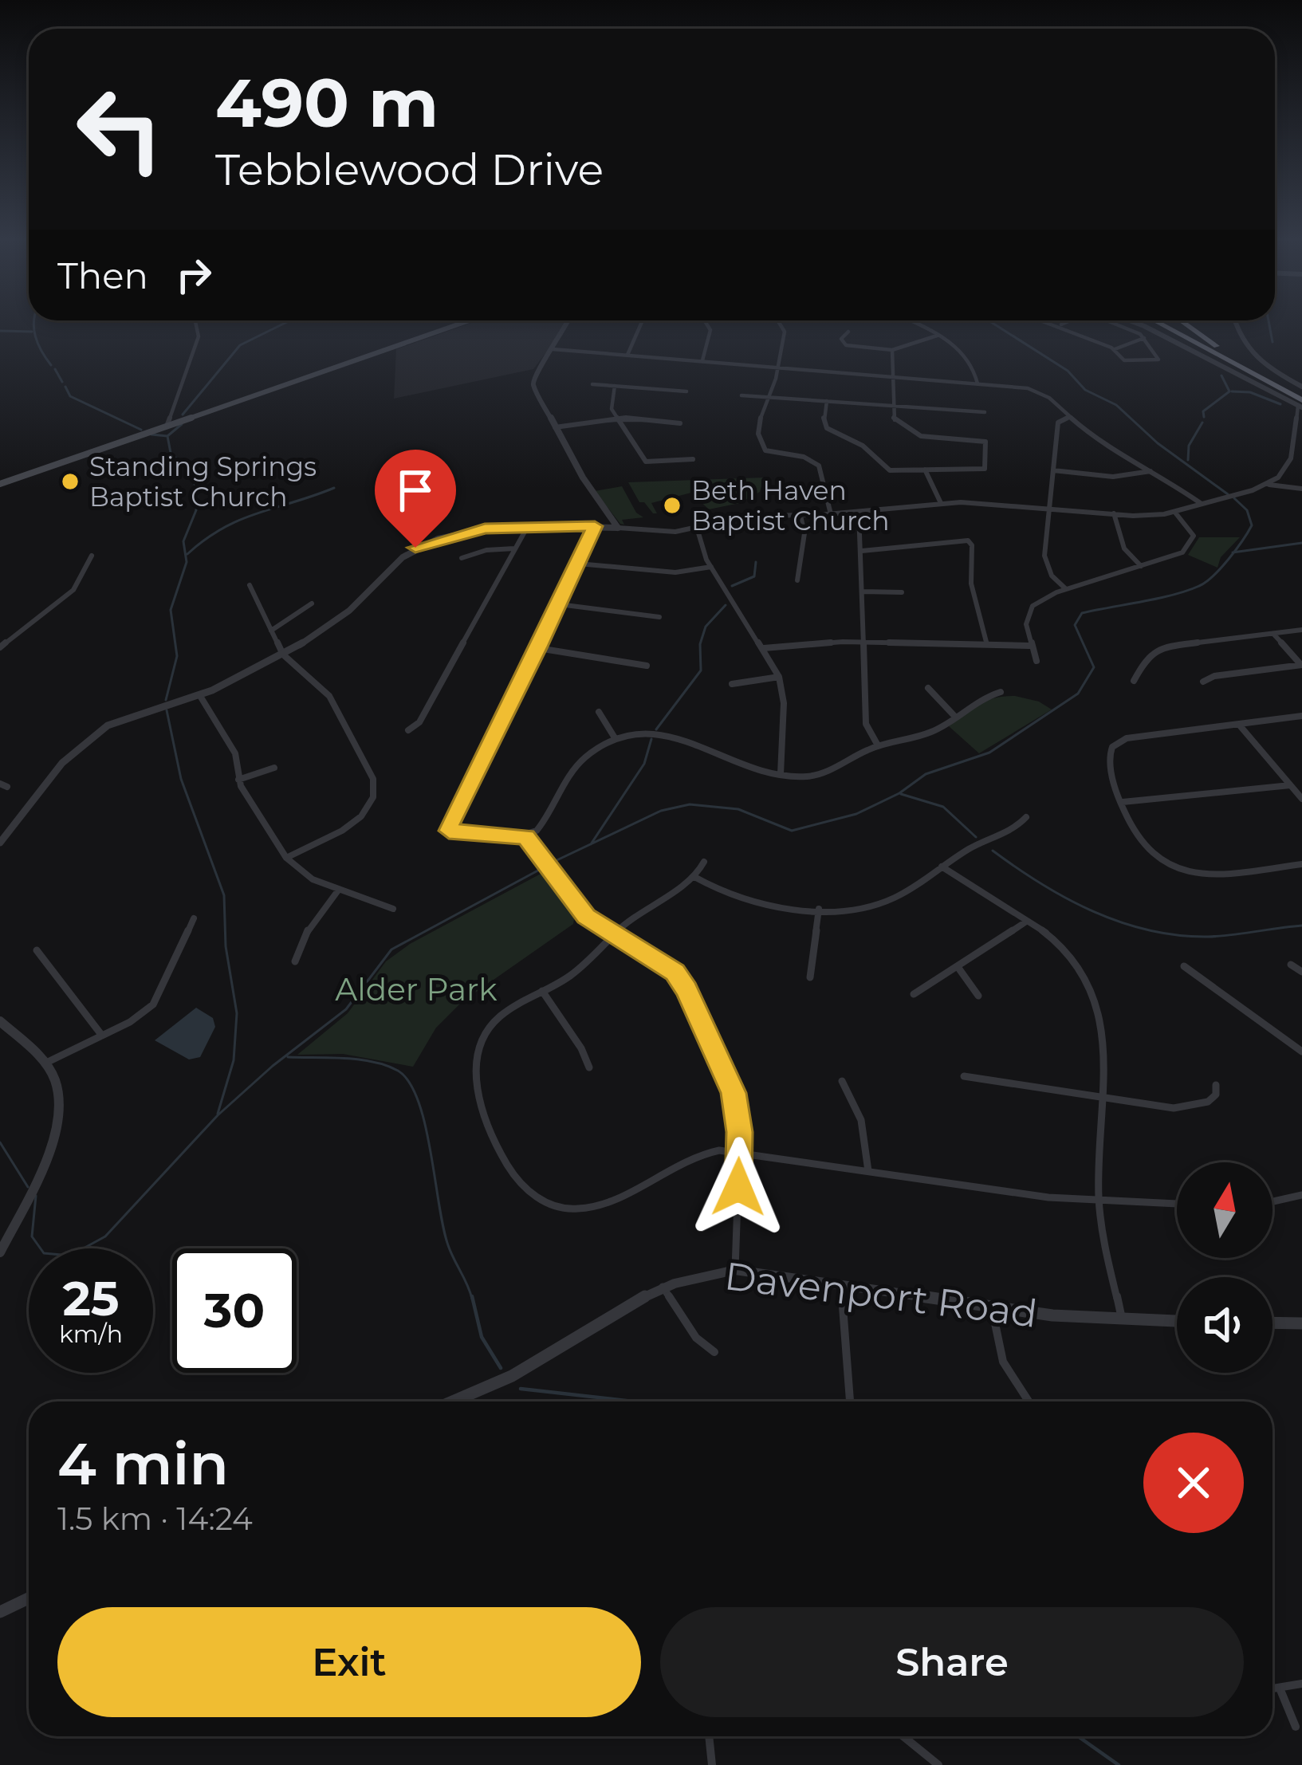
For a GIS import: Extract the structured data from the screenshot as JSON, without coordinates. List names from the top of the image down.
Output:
{
  "streets": {
    "street": ["Davenport Road"]
  },
  "parks": ["Alder Park"],
  "places": ["Standing Springs Baptist Church", "Beth Haven Baptist Church"],
  "north": "top",
  "page": {
    "turn": ["490 m", "Tebblewood Drive"],
    "then": "Then",
    "speed": "25 km/h",
    "limit": "30",
    "heading": ["4 min", "1.5 km · 14:24"],
    "buttons": ["Exit", "Share"]
  }
}
